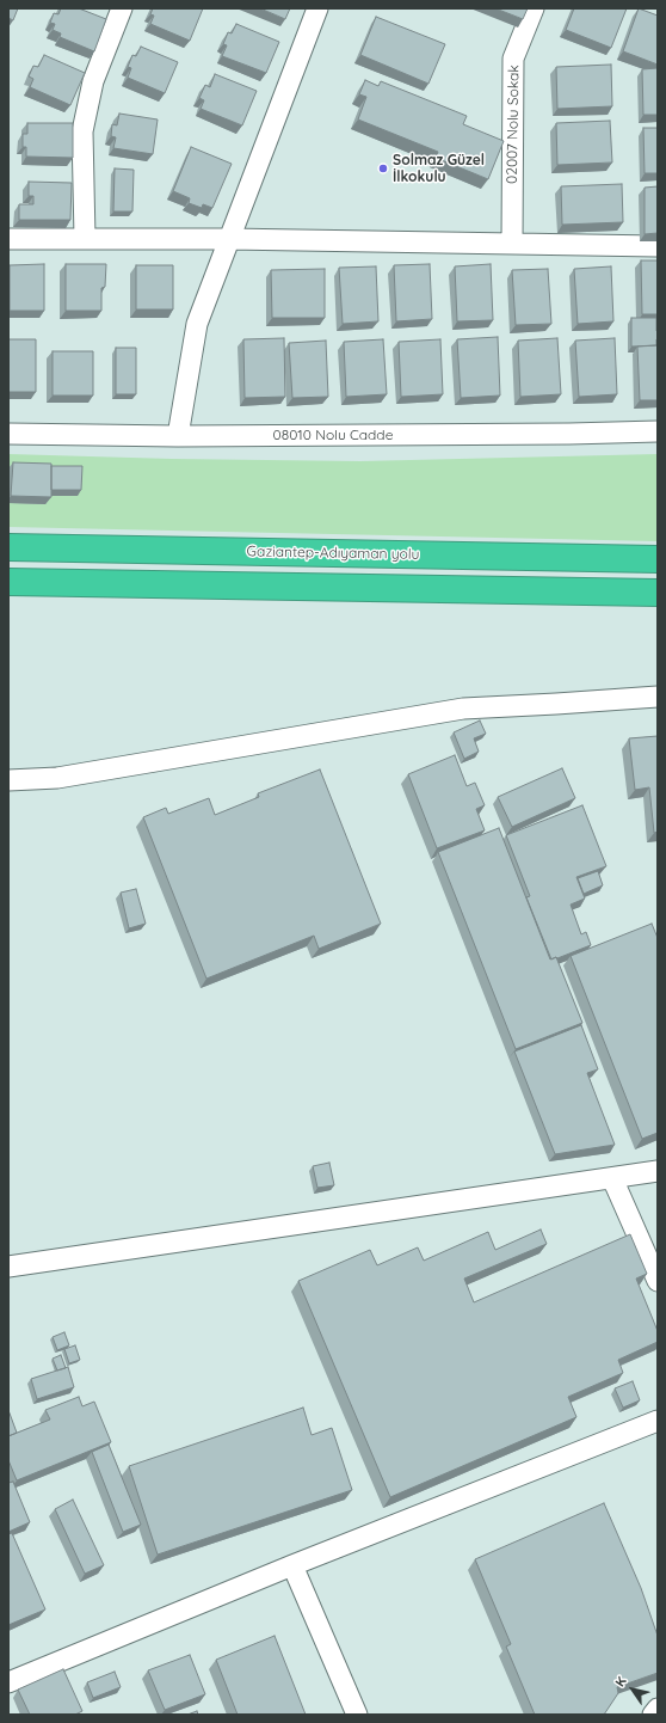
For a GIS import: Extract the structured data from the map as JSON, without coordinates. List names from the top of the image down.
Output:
{
  "streets": {
    "highway": ["Gaziantep-Adıyaman yolu"],
    "street": ["02007 Nolu Sokak", "08010 Nolu Cadde"]
  },
  "places": ["Solmaz Güzel İlkokulu"],
  "north": "top left"
}
